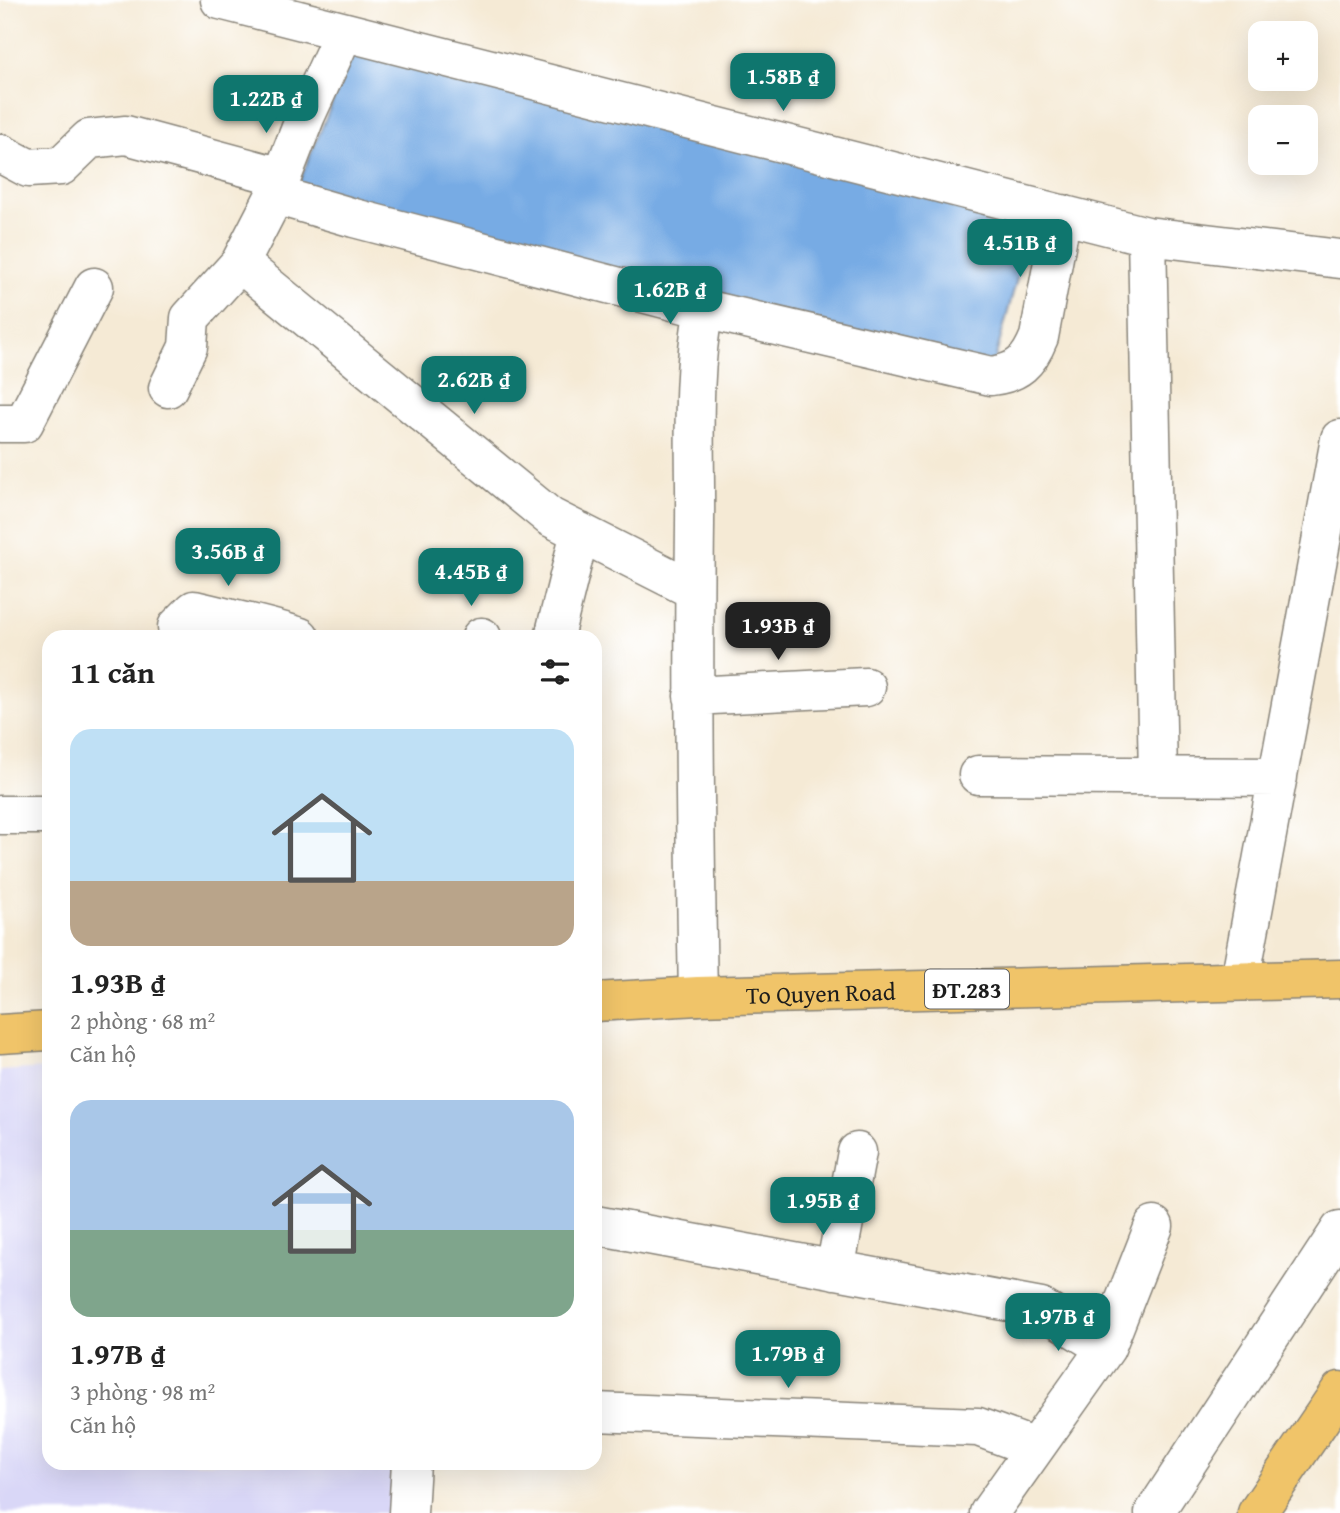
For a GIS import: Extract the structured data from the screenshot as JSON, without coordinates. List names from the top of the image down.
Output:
{
  "streets": {
    "main road": ["ĐT.283", "To Quyen Road"]
  },
  "page": {
    "map_buttons": ["+", "−"],
    "price": [
      "1.58B ₫",
      "1.22B ₫",
      "4.51B ₫",
      "1.62B ₫",
      "2.62B ₫",
      "3.56B ₫",
      "4.45B ₫",
      "1.93B ₫",
      "1.95B ₫",
      "1.97B ₫",
      "1.79B ₫"
    ],
    "heading": "11 căn",
    "list": [
      {
        "name": "1.93B ₫",
        "note": "2 phòng · 68 m² · Căn hộ"
      },
      {
        "name": "1.97B ₫",
        "note": "3 phòng · 98 m² · Căn hộ"
      }
    ]
  }
}
